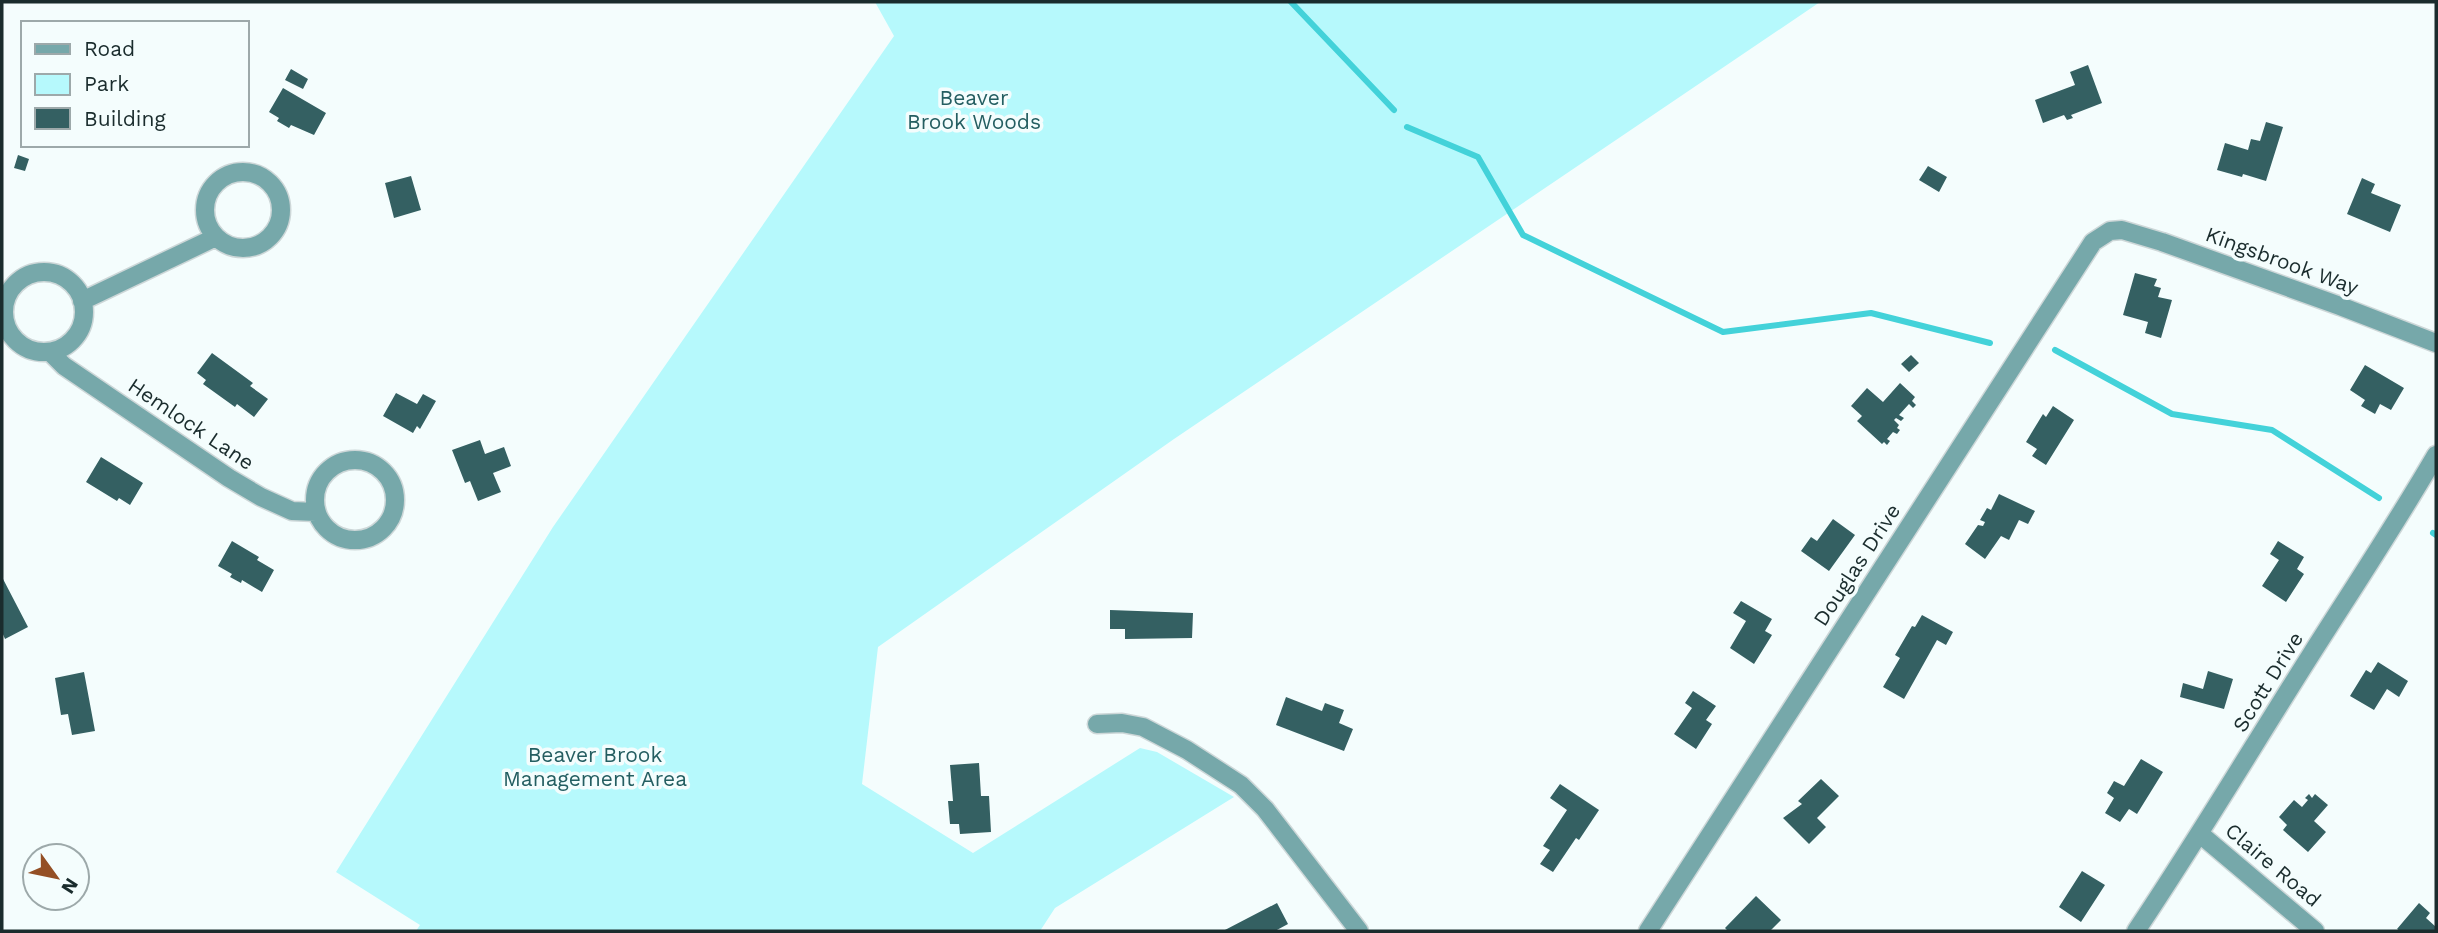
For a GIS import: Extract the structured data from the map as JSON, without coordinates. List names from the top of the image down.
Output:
{
  "streets": {
    "street": [
      "Kingsbrook Way",
      "Hemlock Lane",
      "Douglas Drive",
      "Scott Drive",
      "Claire Road"
    ]
  },
  "crossings": [
    ["Kingsbrook Way", "Douglas Drive"],
    ["Scott Drive", "Claire Road"]
  ],
  "parks": ["Beaver Brook Woods", "Beaver Brook Management Area"],
  "legend": ["Road", "Park", "Building"],
  "north": "bottom right"
}
